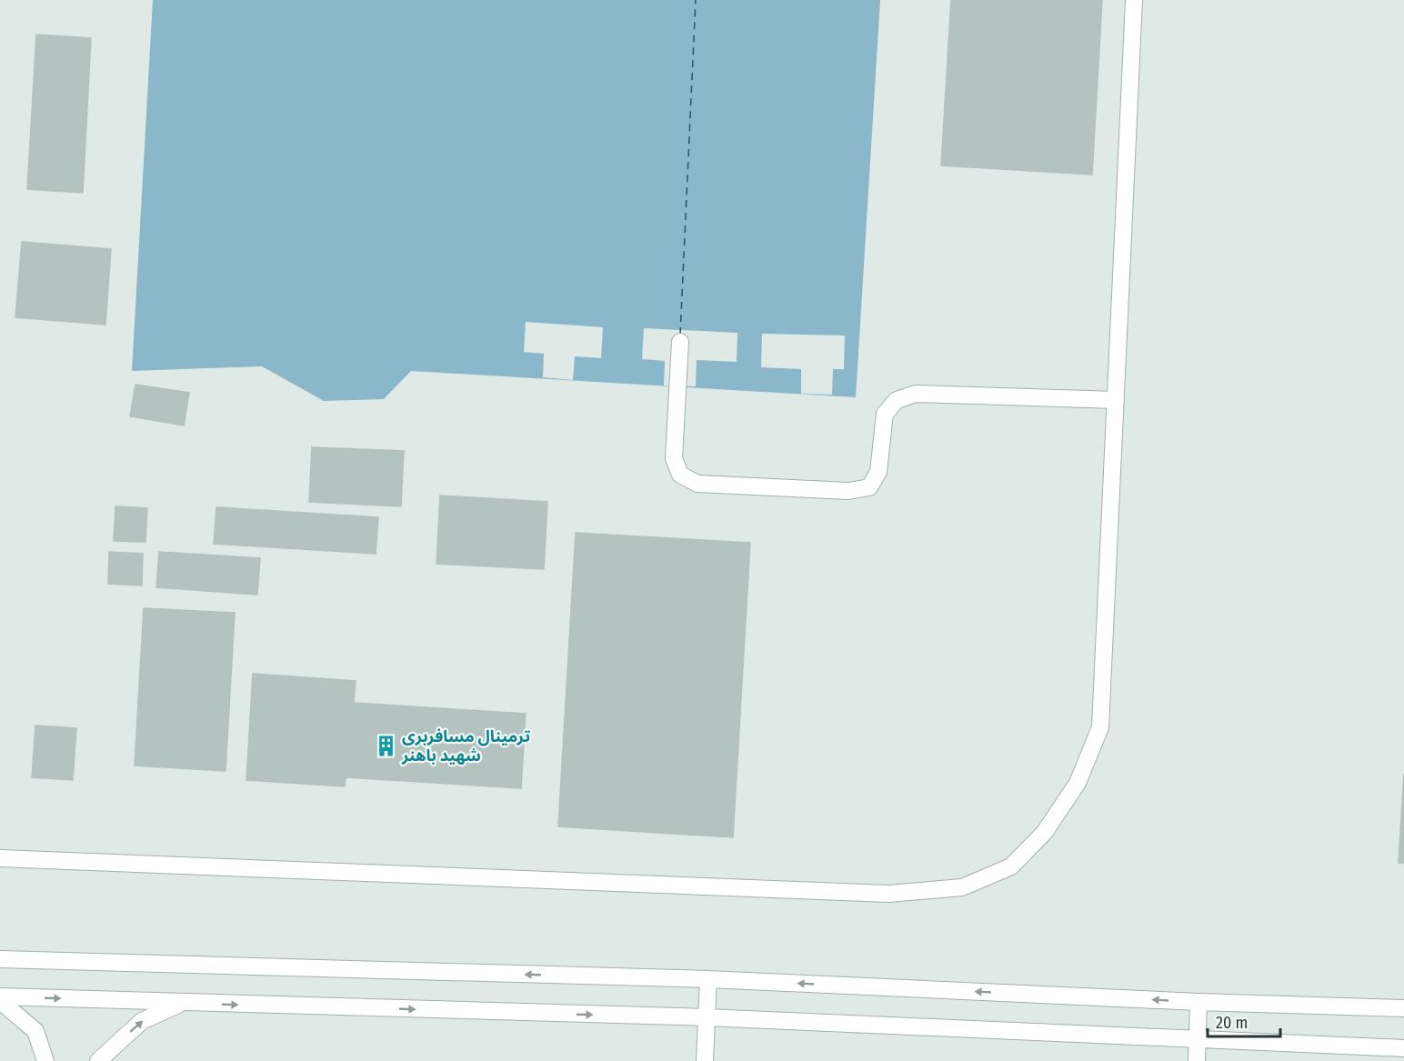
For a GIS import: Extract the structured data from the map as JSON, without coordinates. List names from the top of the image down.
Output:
{
  "places": {
    "building": ["ترمینال مسافربری شهید باهنر"]
  },
  "scale_bar": "20 m"
}
